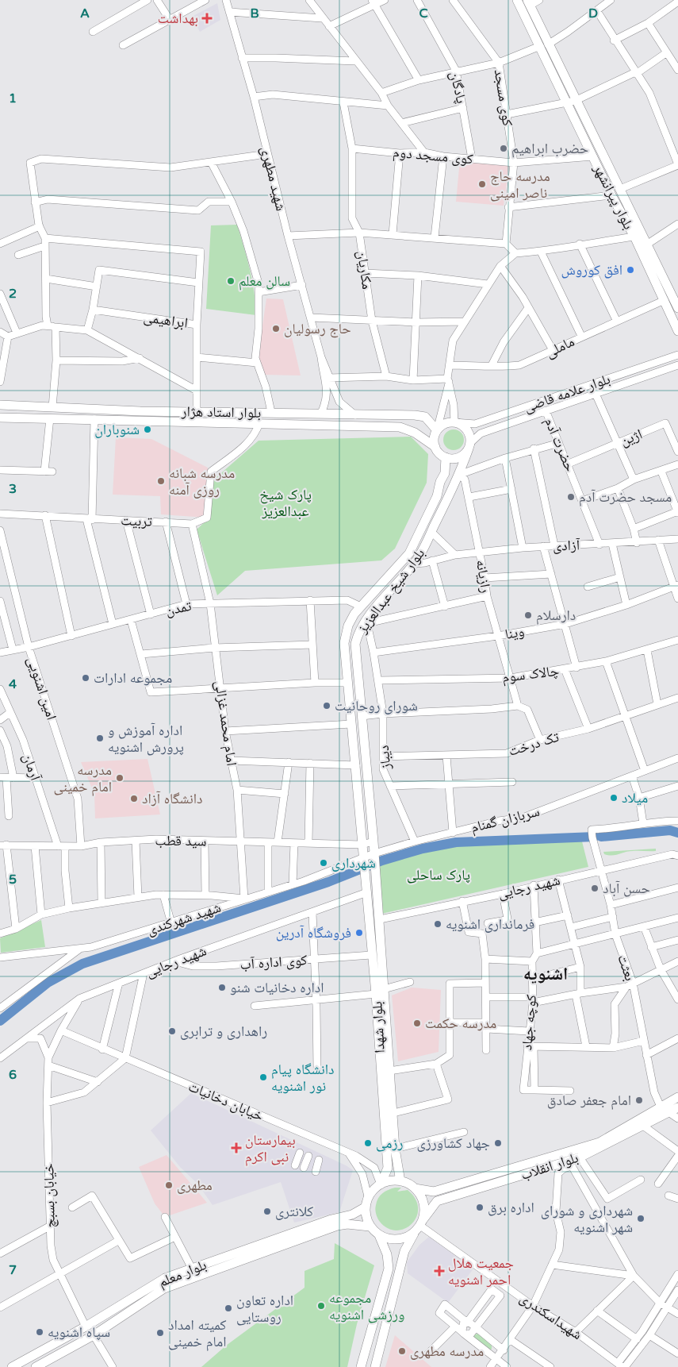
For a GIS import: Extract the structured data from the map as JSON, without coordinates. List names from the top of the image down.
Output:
{
  "streets": {
    "main road": [
      "بلوار پیرانشهر",
      "بلوار استاد هژار",
      "بلوار شیخ عبدالعزیز",
      "بلوار شهدا",
      "بلوار انقلاب",
      "بلوار معلم"
    ],
    "street": [
      "پادگان",
      "کوی مسجد",
      "کوی مسجد دوم",
      "شهید مطهری",
      "مکاریان",
      "ابراهیمی",
      "ماملی",
      "بلوار علامه قاضی",
      "اژین",
      "حضرت آدم",
      "تربیت",
      "آزادی",
      "رازیانه",
      "تمدن",
      "وینا",
      "چالاک سوم",
      "امین اشنویی",
      "امام محمد غزالی",
      "تک درخت",
      "دیباز",
      "آرمان",
      "سربازان گمنام",
      "سید قطب",
      "شهید رجایی",
      "شهید شهرکندی",
      "کوی اداره آب",
      "بعثت",
      "کوچه جهاد",
      "خیابان دخانیات",
      "خیابان بسبچ",
      "شهیداسکندری"
    ]
  },
  "crossings": [
    ["پادگان", "کوی مسجد دوم"],
    ["کوی مسجد", "کوی مسجد دوم"],
    ["کوی مسجد دوم", "بلوار پیرانشهر"],
    ["کوی مسجد دوم", "مکاریان"],
    ["بلوار پیرانشهر", "ماملی"],
    ["بلوار علامه قاضی", "بلوار استاد هژار"],
    ["بلوار علامه قاضی", "حضرت آدم"],
    ["بلوار علامه قاضی", "بلوار شیخ عبدالعزیز"],
    ["بلوار استاد هژار", "بلوار شیخ عبدالعزیز"],
    ["اژین", "حضرت آدم"],
    ["حضرت آدم", "آزادی"],
    ["آزادی", "رازیانه"],
    ["آزادی", "بلوار شیخ عبدالعزیز"],
    ["رازیانه", "بلوار شیخ عبدالعزیز"],
    ["رازیانه", "وینا"],
    ["رازیانه", "چالاک سوم"],
    ["بلوار شیخ عبدالعزیز", "تمدن"],
    ["بلوار شیخ عبدالعزیز", "سربازان گمنام"],
    ["بلوار شیخ عبدالعزیز", "سید قطب"],
    ["بلوار شیخ عبدالعزیز", "شهید شهرکندی"],
    ["بلوار شیخ عبدالعزیز", "بلوار شهدا"],
    ["تمدن", "امین اشنویی"],
    ["تمدن", "امام محمد غزالی"],
    ["چالاک سوم", "دیباز"],
    ["امین اشنویی", "سید قطب"],
    ["امام محمد غزالی", "سید قطب"],
    ["امام محمد غزالی", "شهید شهرکندی"],
    ["تک درخت", "دیباز"],
    ["دیباز", "سربازان گمنام"],
    ["آرمان", "سید قطب"],
    ["سربازان گمنام", "شهید شهرکندی"],
    ["سربازان گمنام", "بلوار شهدا"],
    ["شهید رجایی", "کوی اداره آب"],
    ["شهید رجایی", "بعثت"],
    ["شهید رجایی", "کوچه جهاد"],
    ["شهید رجایی", "بلوار شهدا"],
    ["شهید شهرکندی", "بلوار شهدا"],
    ["کوی اداره آب", "بلوار شهدا"],
    ["بعثت", "بلوار انقلاب"],
    ["بلوار شهدا", "خیابان دخانیات"],
    ["بلوار شهدا", "بلوار انقلاب"],
    ["بلوار شهدا", "بلوار معلم"],
    ["بلوار شهدا", "شهیداسکندری"],
    ["خیابان دخانیات", "بلوار انقلاب"],
    ["خیابان دخانیات", "بلوار معلم"],
    ["خیابان دخانیات", "شهیداسکندری"],
    ["بلوار انقلاب", "بلوار معلم"],
    ["بلوار انقلاب", "شهیداسکندری"],
    ["خیابان بسبچ", "بلوار معلم"],
    ["بلوار معلم", "شهیداسکندری"]
  ],
  "districts": ["اشنویه"],
  "parks": ["پارک شیخ عبدالعزیز", "پارک ساحلی"],
  "places": {
    "health": ["بهداشت", "بیمارستان نبی اکرم", "جمعیت هلال احمر اشنویه"],
    "other": [
      "حضرب ابراهیم",
      "مدرسه حاج ناصر امینی",
      "افق کوروش",
      "سالن معلم",
      "حاج رسولیان",
      "شنوباران",
      "مدرسه شبانه روزی آمنه",
      "مسجد حضرت آدم",
      "دارسلام",
      "مجموعه ادارات",
      "شورای روحانیت",
      "اداره آموزش و پرورش اشنویه",
      "مدرسه امام خمینی",
      "میلاد",
      "دانشگاه آزاد",
      "شهرداری",
      "حسن آباد",
      "فرمانداری اشنویه",
      "فروشگاه آدرین",
      "اداره دخانیات شنو",
      "مدرسه حکمت",
      "راهداری و ترابری",
      "دانشگاه پیام نور اشنویه",
      "امام جعفر صادق",
      "رزمی",
      "جهاد کشاورزی",
      "مطهری",
      "اداره برق",
      "کلانتری",
      "شهرداری و شورای شهر اشنویه",
      "مجموعه ورزشی اشنویه",
      "اداره تعاون روستایی",
      "سپاه اشنویه",
      "کمیته امداد امام خمینی",
      "مدرسه مطهری"
    ]
  },
  "grid": {
    "columns": [
      "A",
      "B",
      "C",
      "D"
    ],
    "rows": [
      "1",
      "2",
      "3",
      "4",
      "5",
      "6",
      "7"
    ]
  }
}
